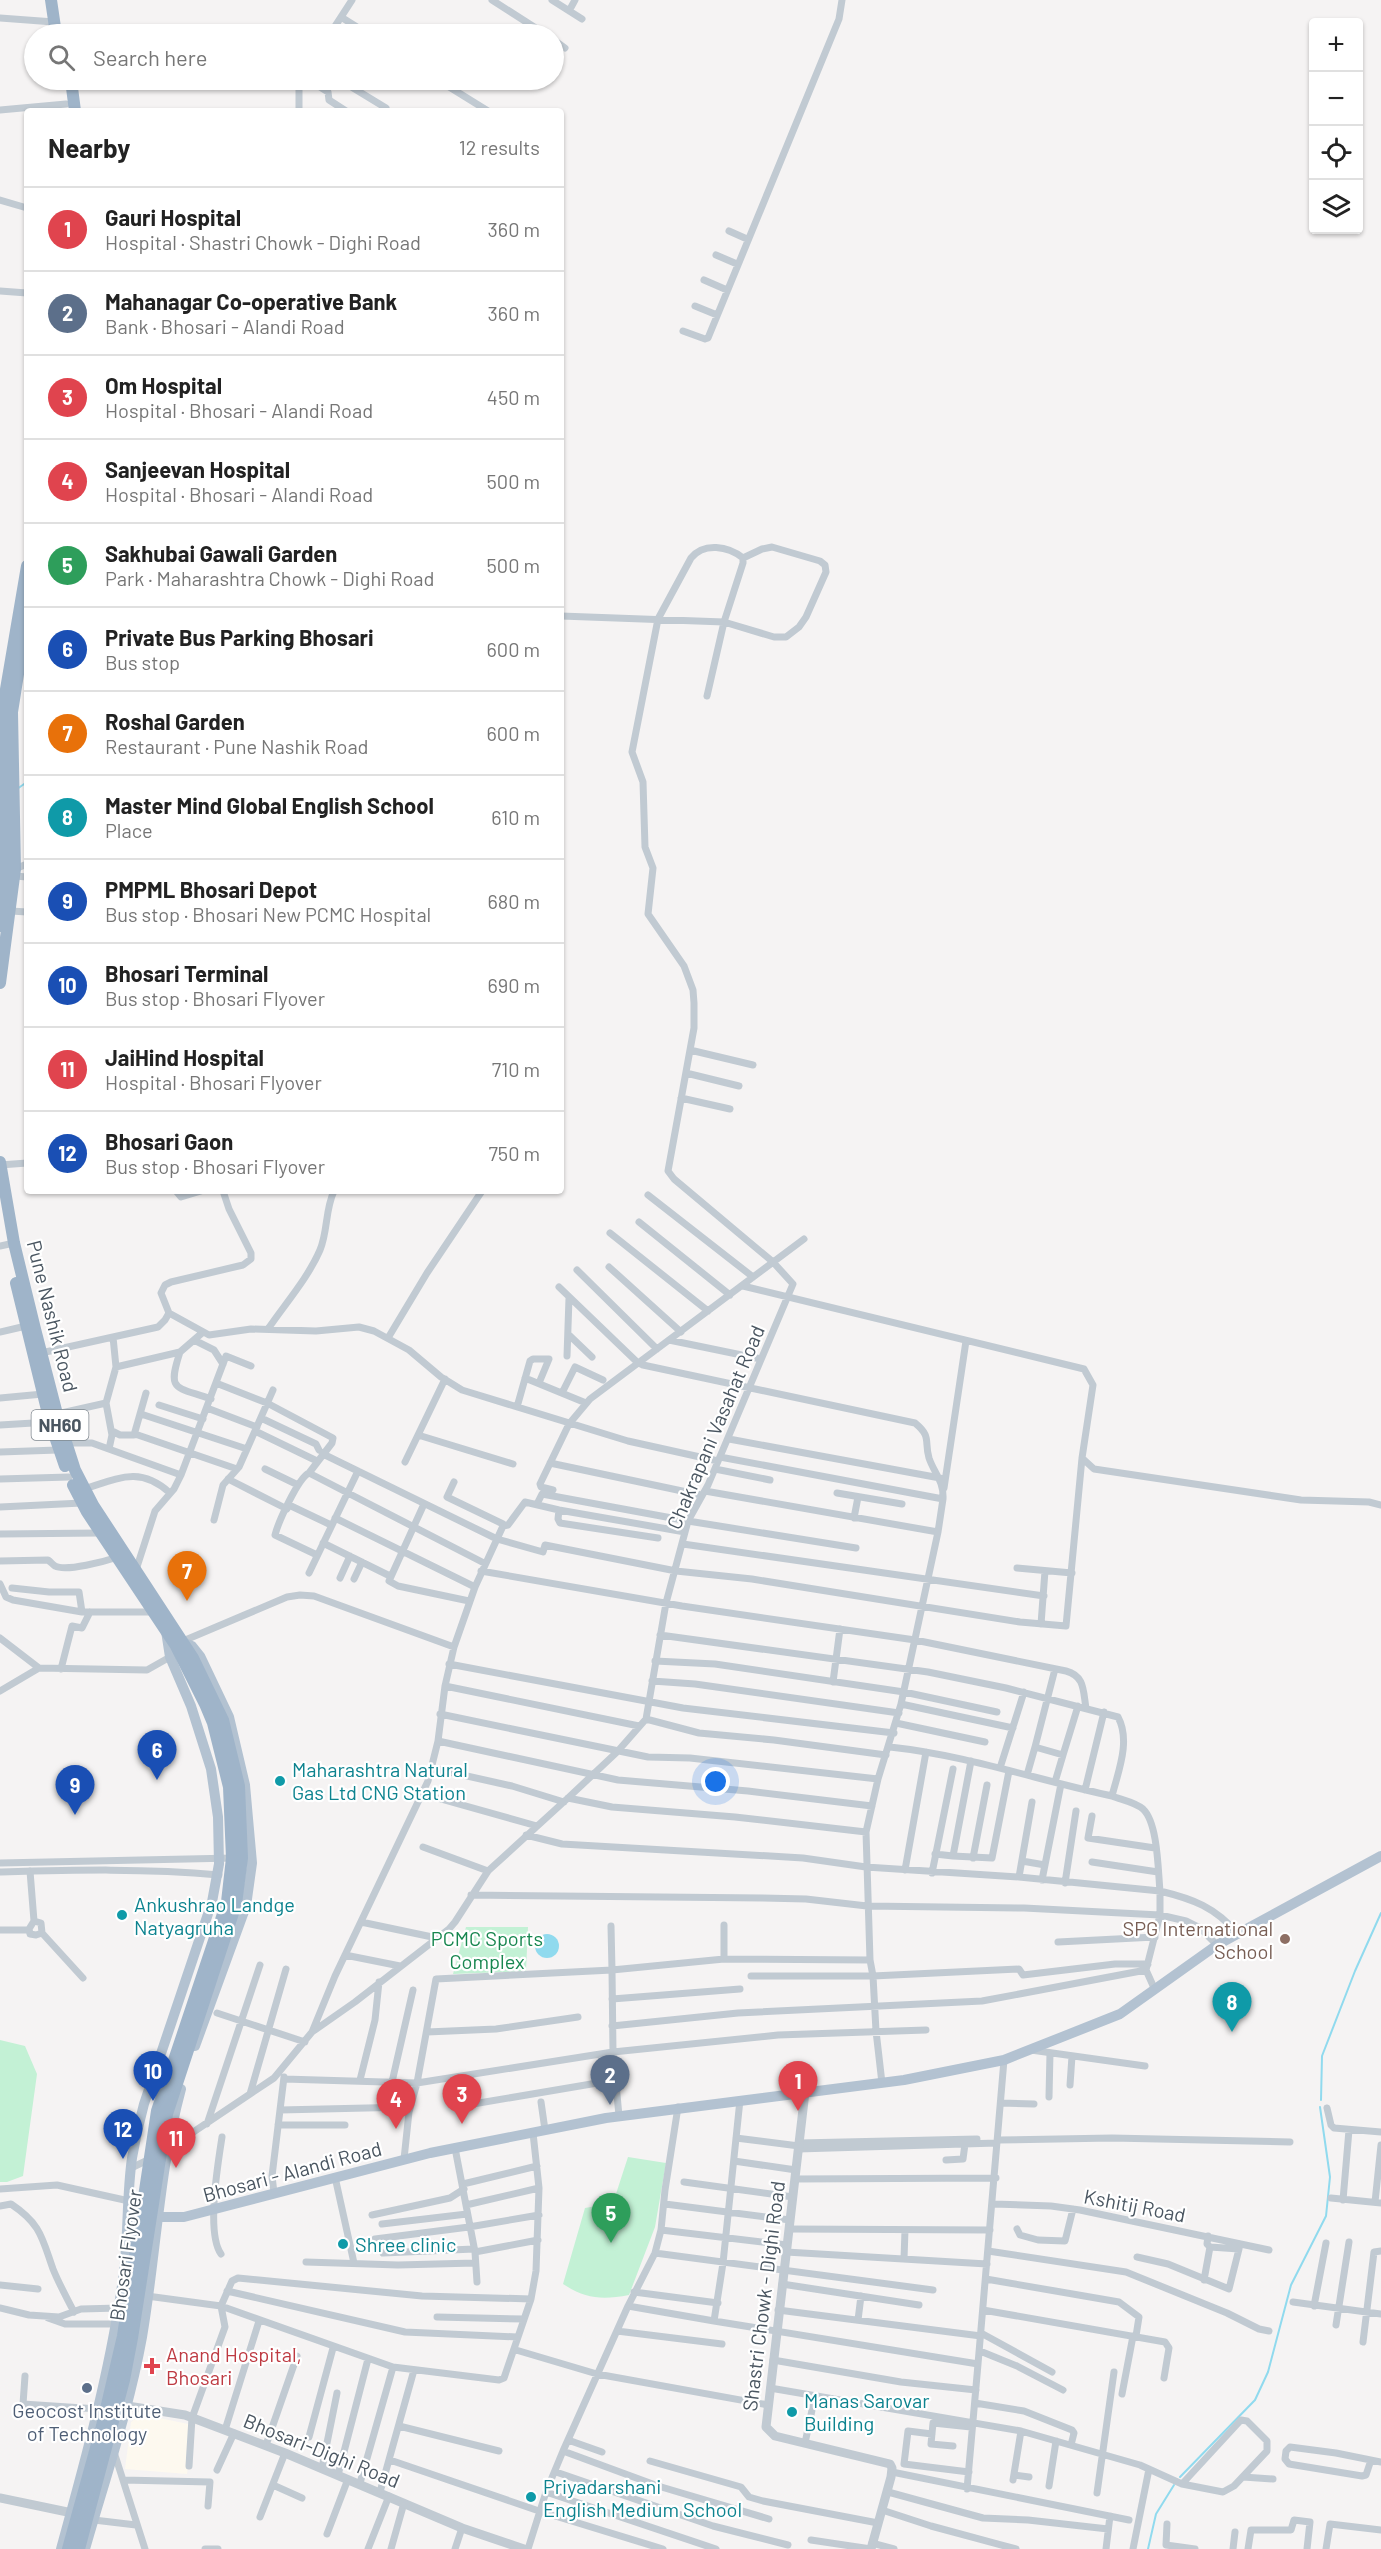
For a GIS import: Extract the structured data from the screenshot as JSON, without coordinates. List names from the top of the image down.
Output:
{
  "streets": {
    "highway": ["Pune Nashik Road", "NH60", "Bhosari Flyover"],
    "main road": ["Bhosari - Alandi Road"],
    "street": [
      "Chakrapani Vasahat Road",
      "Kshitij Road",
      "Shastri Chowk - Dighi Road",
      "Bhosari-Dighi Road"
    ]
  },
  "crossings": [
    ["Pune Nashik Road", "Bhosari Flyover"],
    ["Bhosari - Alandi Road", "Shastri Chowk - Dighi Road"]
  ],
  "parks": ["PCMC Sports Complex"],
  "places": {
    "other": [
      "Maharashtra Natural Gas Ltd CNG Station",
      "Ankushrao Landge Natyagruha",
      "SPG International School",
      "Shree clinic",
      "Geocost Institute of Technology",
      "Manas Sarovar Building",
      "Priyadarshani English Medium School"
    ],
    "health": ["Anand Hospital, Bhosari"]
  },
  "page": {
    "map_buttons": ["+", "−"],
    "search": "Search here",
    "heading": ["Nearby", "12 results"],
    "list": [
      {
        "mark": "1",
        "name": "Gauri Hospital",
        "note": "Hospital · Shastri Chowk - Dighi Road",
        "value": "360 m"
      },
      {
        "mark": "2",
        "name": "Mahanagar Co-operative Bank",
        "note": "Bank · Bhosari - Alandi Road",
        "value": "360 m"
      },
      {
        "mark": "3",
        "name": "Om Hospital",
        "note": "Hospital · Bhosari - Alandi Road",
        "value": "450 m"
      },
      {
        "mark": "4",
        "name": "Sanjeevan Hospital",
        "note": "Hospital · Bhosari - Alandi Road",
        "value": "500 m"
      },
      {
        "mark": "5",
        "name": "Sakhubai Gawali Garden",
        "note": "Park · Maharashtra Chowk - Dighi Road",
        "value": "500 m"
      },
      {
        "mark": "6",
        "name": "Private Bus Parking Bhosari",
        "note": "Bus stop",
        "value": "600 m"
      },
      {
        "mark": "7",
        "name": "Roshal Garden",
        "note": "Restaurant · Pune Nashik Road",
        "value": "600 m"
      },
      {
        "mark": "8",
        "name": "Master Mind Global English School",
        "note": "Place",
        "value": "610 m"
      },
      {
        "mark": "9",
        "name": "PMPML Bhosari Depot",
        "note": "Bus stop · Bhosari New PCMC Hospital",
        "value": "680 m"
      },
      {
        "mark": "10",
        "name": "Bhosari Terminal",
        "note": "Bus stop · Bhosari Flyover",
        "value": "690 m"
      },
      {
        "mark": "11",
        "name": "JaiHind Hospital",
        "note": "Hospital · Bhosari Flyover",
        "value": "710 m"
      },
      {
        "mark": "12",
        "name": "Bhosari Gaon",
        "note": "Bus stop · Bhosari Flyover",
        "value": "750 m"
      }
    ],
    "pins": [
      "7",
      "6",
      "9",
      "8",
      "10",
      "2",
      "1",
      "3",
      "4",
      "12",
      "11",
      "5"
    ]
  }
}
